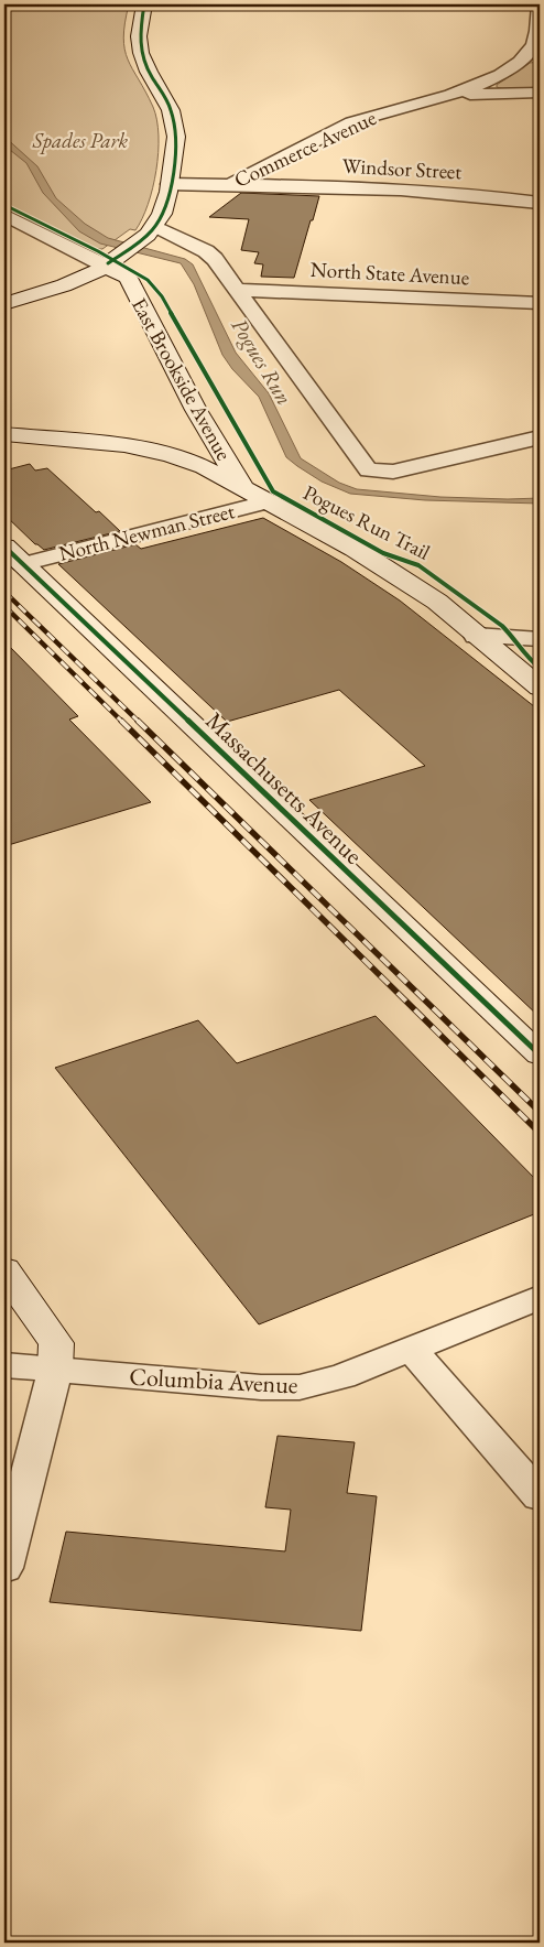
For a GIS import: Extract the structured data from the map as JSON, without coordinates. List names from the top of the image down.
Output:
{
  "streets": {
    "street": [
      "Commerce Avenue",
      "Windsor Street",
      "North State Avenue",
      "East Brookside Avenue",
      "North Newman Street",
      "Massachusetts Avenue",
      "Columbia Avenue"
    ],
    "cycle path": ["Pogues Run Trail"]
  },
  "crossings": [
    ["Commerce Avenue", "Windsor Street"],
    ["East Brookside Avenue", "North Newman Street"],
    ["North Newman Street", "Massachusetts Avenue"]
  ],
  "water": ["Pogues Run"],
  "parks": ["Spades Park"]
}
